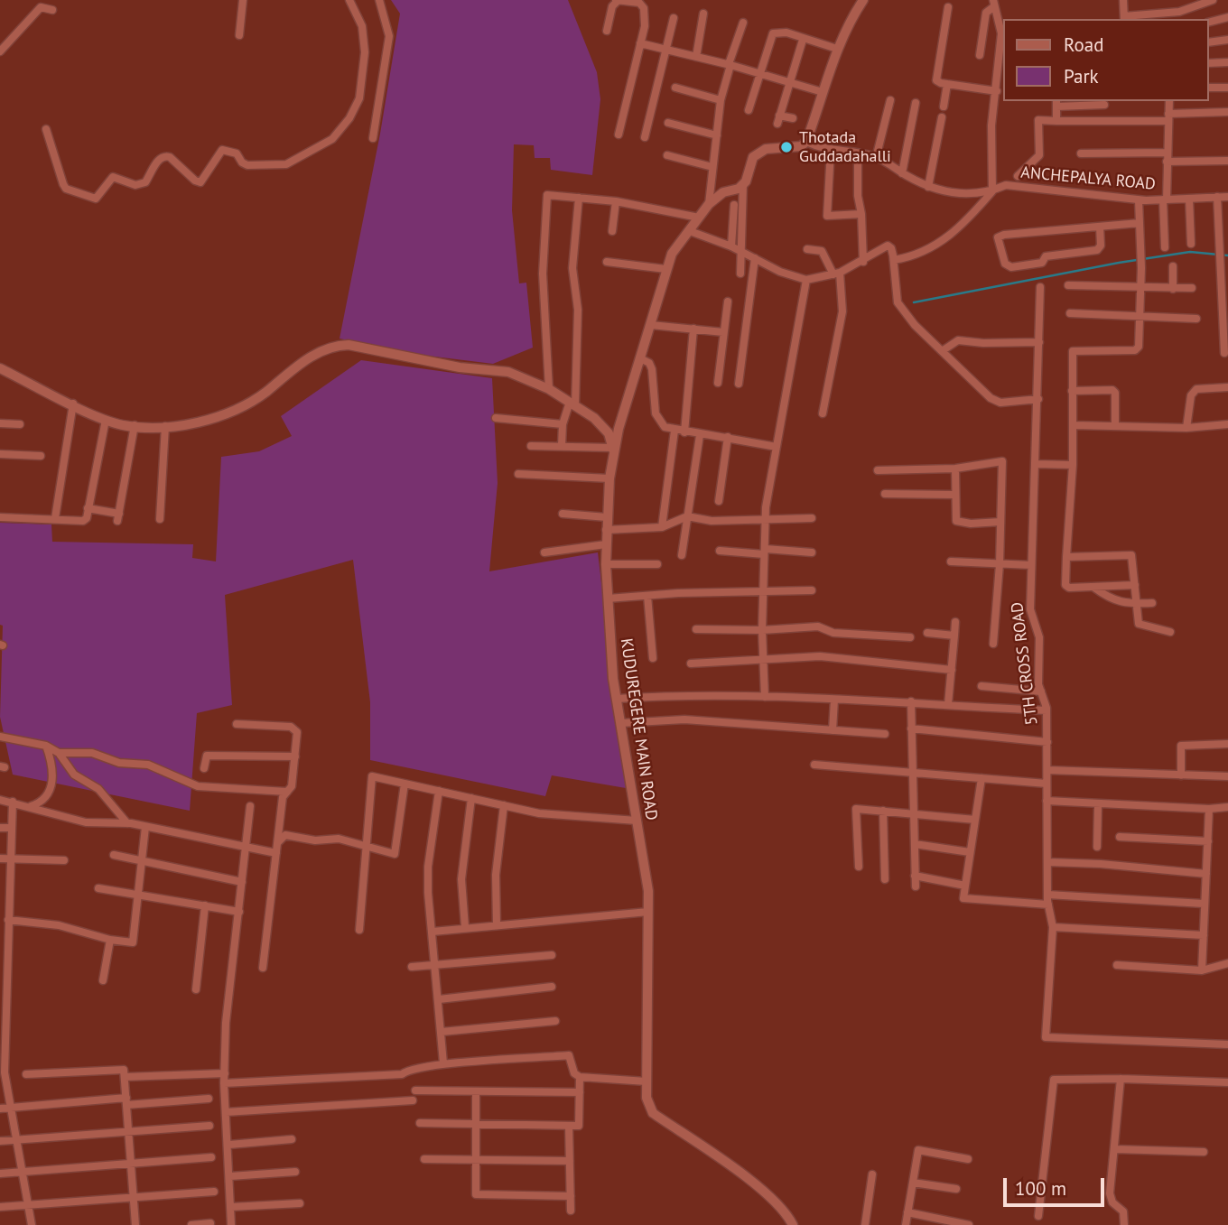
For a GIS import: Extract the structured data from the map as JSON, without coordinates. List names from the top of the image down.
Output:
{
  "streets": {
    "street": ["ANCHEPALYA ROAD", "5TH CROSS ROAD", "KUDUREGERE MAIN ROAD"]
  },
  "places": ["Thotada Guddadahalli"],
  "legend": ["Road", "Park"],
  "scale_bar": "100 m"
}
